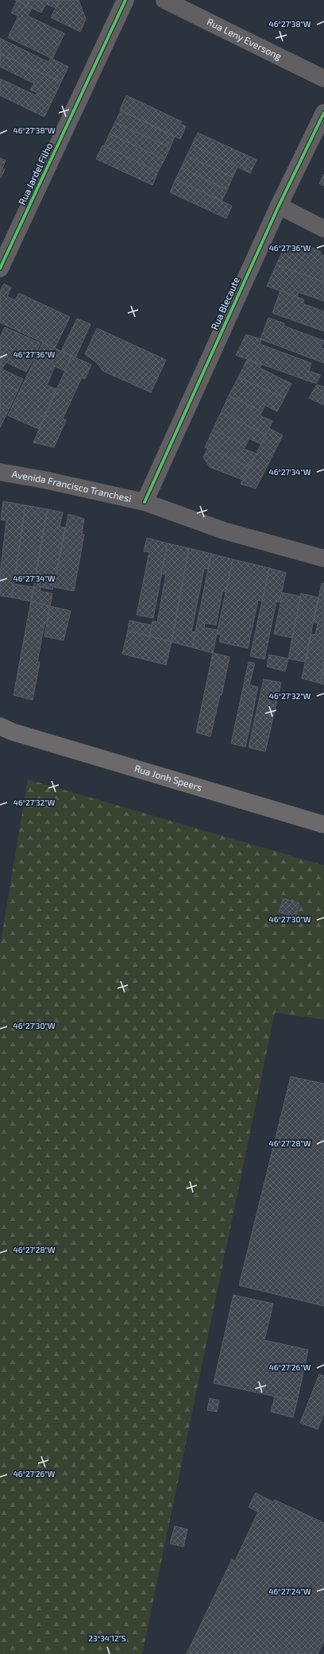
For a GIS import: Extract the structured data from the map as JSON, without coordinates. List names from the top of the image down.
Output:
{
  "streets": {
    "main road": ["Rua Jonh Speers"],
    "street": [
      "Rua Leny Eversong",
      "Rua Jardel Filho",
      "Rua Blecaute",
      "Avenida Francisco Tranchesi"
    ]
  },
  "crossings": [
    ["Rua Blecaute", "Avenida Francisco Tranchesi"]
  ],
  "coordinates": [
    "46°27'38\"W",
    "46°27'36\"W",
    "46°27'34\"W",
    "46°27'32\"W",
    "46°27'30\"W",
    "46°27'28\"W",
    "46°27'26\"W",
    "46°27'24\"W",
    "23°34'12\"S"
  ]
}
